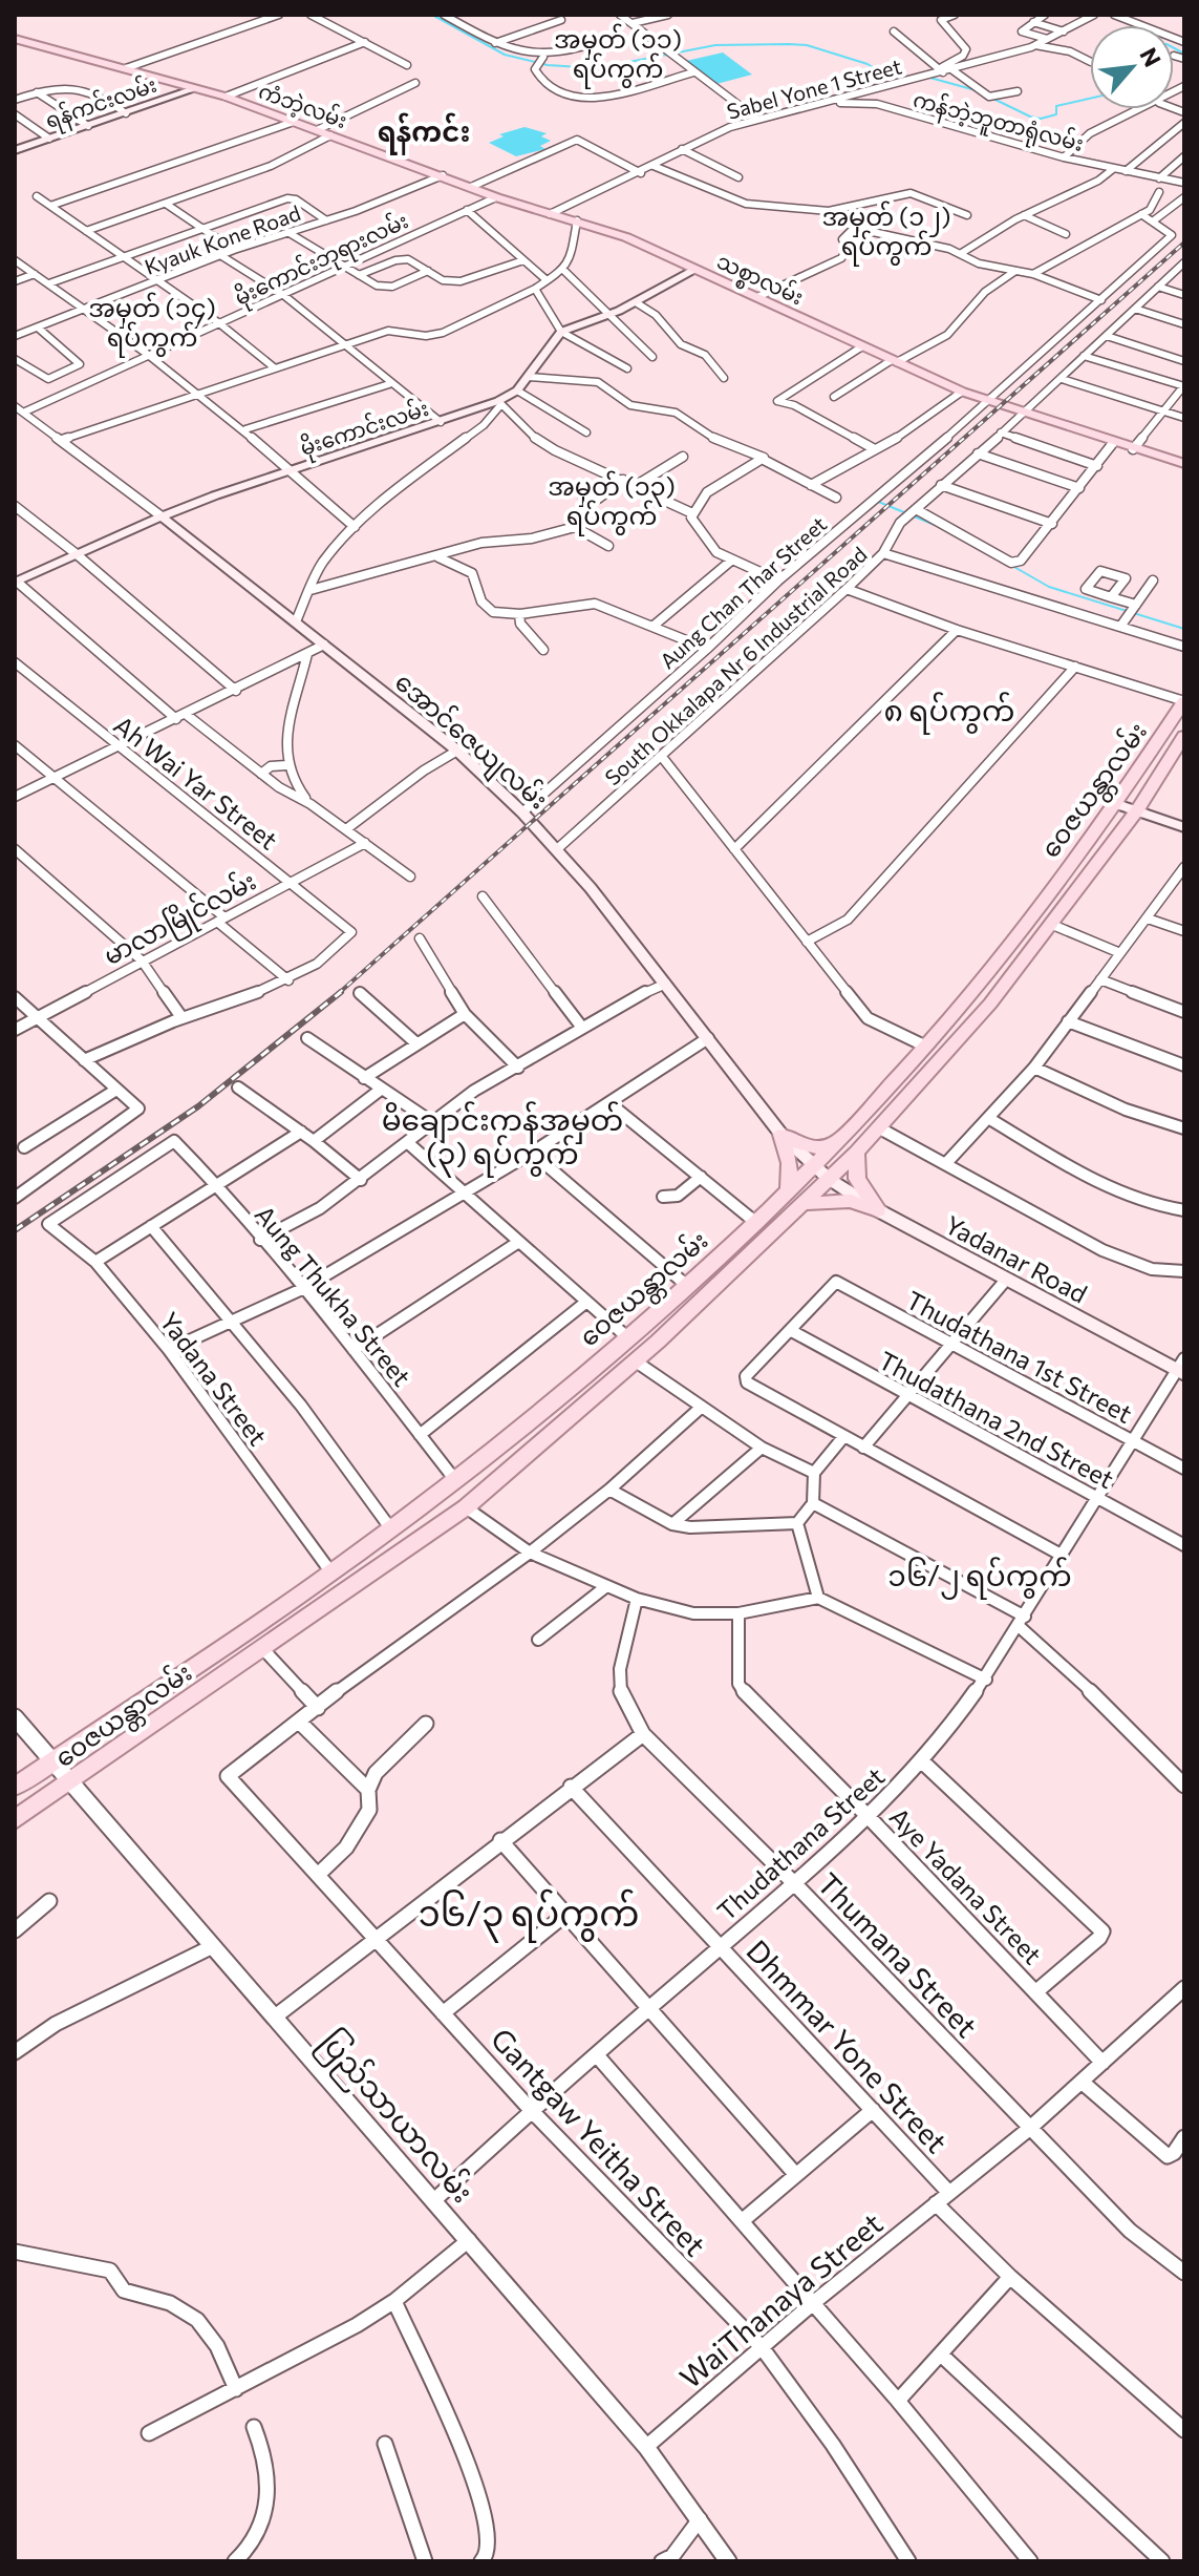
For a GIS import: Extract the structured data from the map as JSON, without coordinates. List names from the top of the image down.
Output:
{
  "streets": {
    "main road": [
      "ရန်ကင်းလမ်း",
      "ကံဘဲ့လမ်း",
      "သစ္စာလမ်း",
      "မိုးကောင်းလမ်း",
      "အောင်ဇေယျလမ်း",
      "ဝေဇယန္တာလမ်း",
      "Yadanar Road"
    ],
    "street": [
      "Sabel Yone 1 Street",
      "ကန်ဘဲ့ဘူတာရုံလမ်း",
      "Kyauk Kone Road",
      "မိုးကောင်းဘုရားလမ်း",
      "Aung Chan Thar Street",
      "South Okkalapa Nr 6 Industrial Road",
      "Ah Wai Yar Street",
      "မာလာမြိုင်လမ်း",
      "Aung Thukha Street",
      "Thudathana 1st Street",
      "Yadana Street",
      "Thudathana 2nd Street",
      "Thudathana Street",
      "Aye Yadana Street",
      "Thumana Street",
      "Dhmmar Yone Street",
      "ပြည်သာယာလမ်း",
      "Gantgaw Yeitha Street",
      "WaiThanaya Street"
    ]
  },
  "crossings": [
    ["Sabel Yone 1 Street", "ကံဘဲ့လမ်း"],
    ["Sabel Yone 1 Street", "ကန်ဘဲ့ဘူတာရုံလမ်း"],
    ["Sabel Yone 1 Street", "သစ္စာလမ်း"],
    ["ရန်ကင်းလမ်း", "ကံဘဲ့လမ်း"],
    ["ကံဘဲ့လမ်း", "Kyauk Kone Road"],
    ["ကံဘဲ့လမ်း", "မိုးကောင်းဘုရားလမ်း"],
    ["ကံဘဲ့လမ်း", "သစ္စာလမ်း"],
    ["မိုးကောင်းဘုရားလမ်း", "အောင်ဇေယျလမ်း"],
    ["သစ္စာလမ်း", "Aung Chan Thar Street"],
    ["သစ္စာလမ်း", "South Okkalapa Nr 6 Industrial Road"],
    ["မိုးကောင်းလမ်း", "အောင်ဇေယျလမ်း"],
    ["Aung Chan Thar Street", "အောင်ဇေယျလမ်း"],
    ["South Okkalapa Nr 6 Industrial Road", "အောင်ဇေယျလမ်း"],
    ["အောင်ဇေယျလမ်း", "ဝေဇယန္တာလမ်း"],
    ["အောင်ဇေယျလမ်း", "Yadanar Road"],
    ["Ah Wai Yar Street", "မာလာမြိုင်လမ်း"],
    ["ဝေဇယန္တာလမ်း", "Yadanar Road"],
    ["ဝေဇယန္တာလမ်း", "Aung Thukha Street"],
    ["ဝေဇယန္တာလမ်း", "Yadana Street"],
    ["ဝေဇယန္တာလမ်း", "ပြည်သာယာလမ်း"],
    ["Yadanar Road", "Thudathana Street"],
    ["Aung Thukha Street", "Yadana Street"],
    ["Thudathana 1st Street", "Thudathana 2nd Street"],
    ["Thudathana 1st Street", "Thudathana Street"],
    ["Thudathana 2nd Street", "Thudathana Street"],
    ["Thudathana Street", "Aye Yadana Street"],
    ["Thudathana Street", "Thumana Street"],
    ["Thudathana Street", "Dhmmar Yone Street"],
    ["Thudathana Street", "ပြည်သာယာလမ်း"],
    ["Thudathana Street", "Gantgaw Yeitha Street"],
    ["Aye Yadana Street", "WaiThanaya Street"],
    ["Thumana Street", "WaiThanaya Street"],
    ["Dhmmar Yone Street", "WaiThanaya Street"],
    ["ပြည်သာယာလမ်း", "WaiThanaya Street"],
    ["Gantgaw Yeitha Street", "WaiThanaya Street"]
  ],
  "districts": [
    "အမှတ် (၁၁) ရပ်ကွက်",
    "ရန်ကင်း",
    "အမှတ် (၁၂) ရပ်ကွက်",
    "အမှတ် (၁၄) ရပ်ကွက်",
    "အမှတ် (၁၃) ရပ်ကွက်",
    "၈ ရပ်ကွက်",
    "မိချောင်းကန်အမှတ် (၃) ရပ်ကွက်",
    "၁၆/၂ ရပ်ကွက်",
    "၁၆/၃ ရပ်ကွက်"
  ],
  "north": "top right"
}
